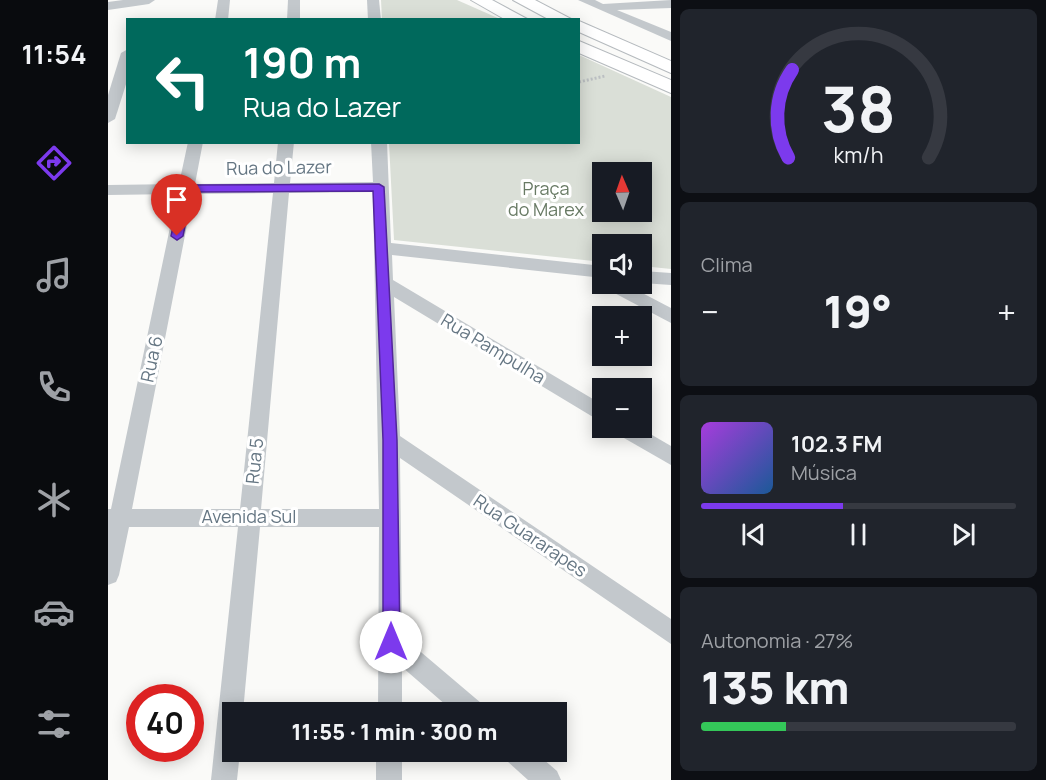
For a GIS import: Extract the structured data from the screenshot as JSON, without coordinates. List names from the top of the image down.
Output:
{
  "streets": {
    "street": [
      "Rua do Lazer",
      "Rua Pampulha",
      "Rua 6",
      "Rua 5",
      "Avenida Sul",
      "Rua Guararapes"
    ]
  },
  "crossings": [
    ["Rua do Lazer", "Rua 6"],
    ["Rua do Lazer", "Rua 5"],
    ["Rua 6", "Avenida Sul"],
    ["Rua 5", "Avenida Sul"]
  ],
  "parks": ["Praça do Marex"],
  "north": "top",
  "page": {
    "tabs": "11:54",
    "turn": ["190 m", "Rua do Lazer"],
    "map_buttons": ["+", "−"],
    "tile": [
      "Clima",
      ["Autonomia · 27%", "135 km"]
    ],
    "heat": ["−", "19°", "+"],
    "song": ["102.3 FM", "Música"],
    "limit": "40",
    "trip": "11:55 · 1 min · 300 m",
    "gauge": ["38", "km/h"]
  }
}
